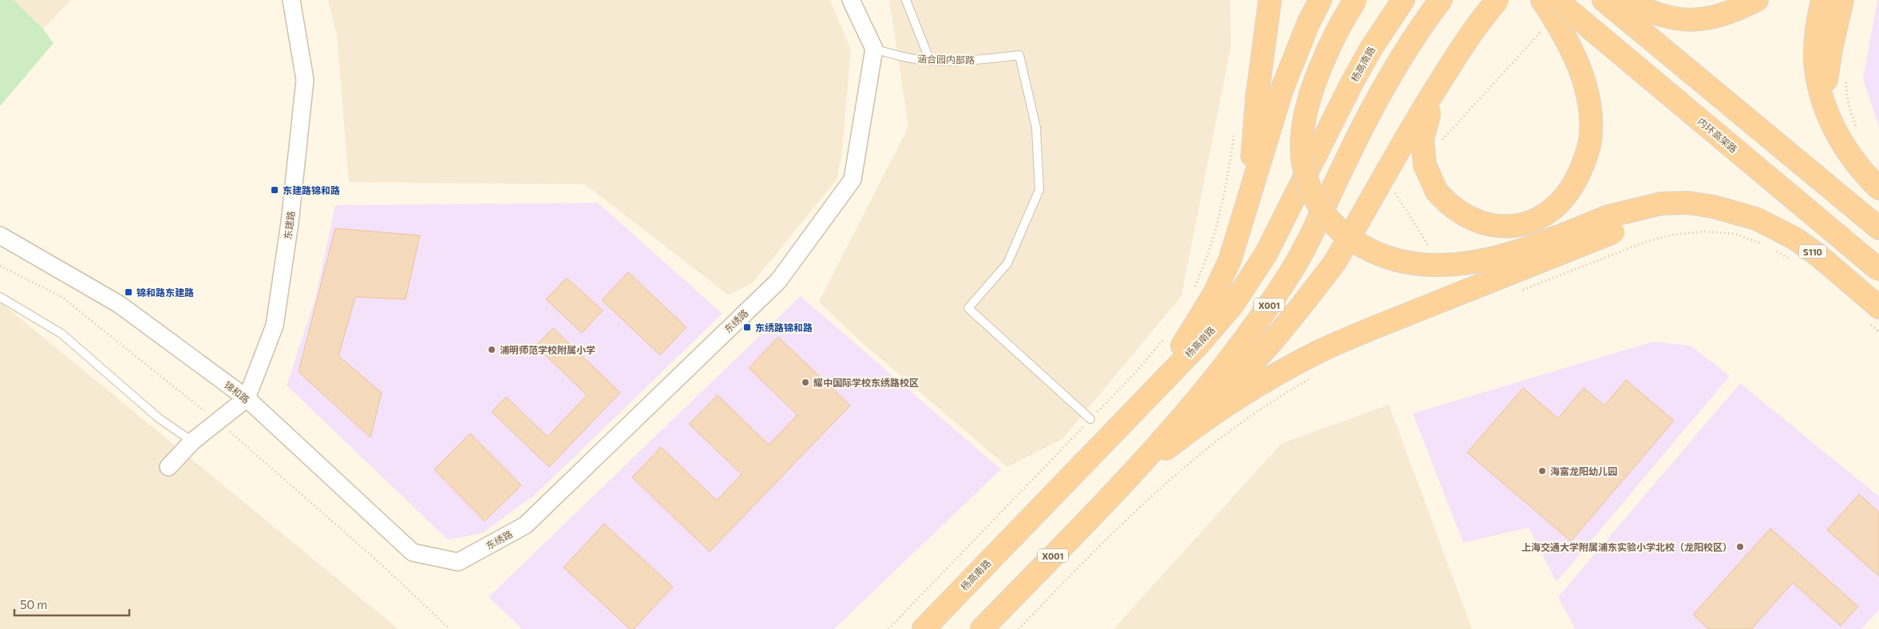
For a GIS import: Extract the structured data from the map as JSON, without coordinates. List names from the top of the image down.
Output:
{
  "streets": {
    "highway": [
      "杨高南路",
      "内环高架路",
      "S110",
      "X001"
    ],
    "street": ["东建路", "东绣路", "锦和路"],
    "lane": ["涵合园内部路"]
  },
  "crossings": [
    ["涵合园内部路", "东绣路"],
    ["东建路", "锦和路"],
    ["东绣路", "锦和路"]
  ],
  "places": {
    "transit": ["东建路锦和路", "锦和路东建路", "东绣路锦和路"],
    "other": [
      "浦明师范学校附属小学",
      "耀中国际学校东绣路校区",
      "海富龙阳幼儿园",
      "上海交通大学附属浦东实验小学北校（龙阳校区）"
    ]
  },
  "scale_bar": "50 m"
}
